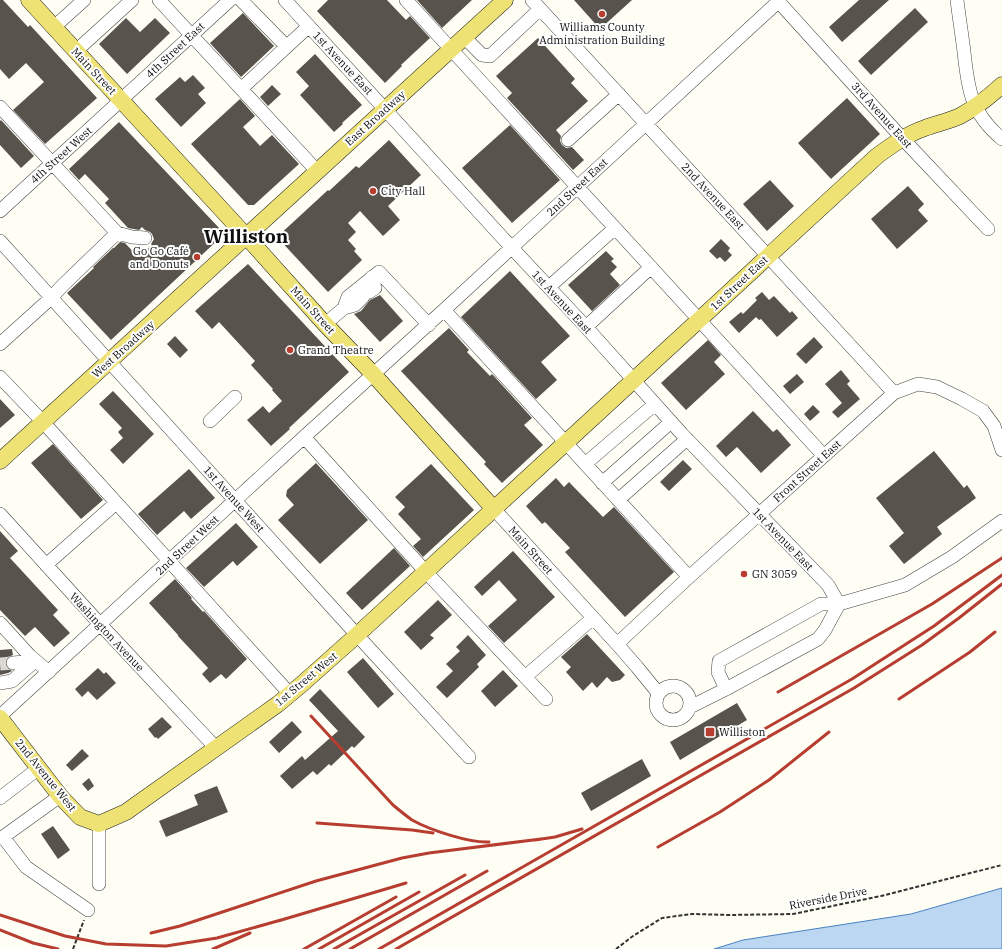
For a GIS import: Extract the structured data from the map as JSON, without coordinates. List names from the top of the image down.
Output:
{
  "streets": {
    "main road": [
      "Main Street",
      "East Broadway",
      "1st Street East",
      "West Broadway",
      "1st Street West",
      "2nd Avenue West"
    ],
    "street": [
      "4th Street East",
      "1st Avenue East",
      "3rd Avenue East",
      "4th Street West",
      "2nd Street East",
      "2nd Avenue East",
      "Front Street East",
      "1st Avenue West",
      "2nd Street West",
      "Washington Avenue"
    ],
    "path": ["Riverside Drive"]
  },
  "crossings": [
    ["4th Street East", "Main Street"],
    ["4th Street East", "4th Street West"],
    ["1st Avenue East", "East Broadway"],
    ["1st Avenue East", "2nd Street East"],
    ["1st Avenue East", "1st Street East"],
    ["1st Avenue East", "Front Street East"],
    ["Main Street", "East Broadway"],
    ["Main Street", "4th Street West"],
    ["Main Street", "2nd Street East"],
    ["Main Street", "1st Street East"],
    ["Main Street", "West Broadway"],
    ["Main Street", "Front Street East"],
    ["Main Street", "2nd Street West"],
    ["Main Street", "1st Street West"],
    ["3rd Avenue East", "2nd Street East"],
    ["3rd Avenue East", "1st Street East"],
    ["East Broadway", "West Broadway"],
    ["2nd Street East", "2nd Avenue East"],
    ["2nd Street East", "2nd Street West"],
    ["2nd Avenue East", "1st Street East"],
    ["2nd Avenue East", "Front Street East"],
    ["1st Street East", "1st Street West"],
    ["West Broadway", "1st Avenue West"],
    ["1st Avenue West", "2nd Street West"],
    ["1st Avenue West", "1st Street West"],
    ["2nd Street West", "Washington Avenue"],
    ["2nd Street West", "2nd Avenue West"],
    ["Washington Avenue", "1st Street West"],
    ["1st Street West", "2nd Avenue West"]
  ],
  "districts": ["Williston"],
  "places": {
    "other": [
      "Williams County Administration Building",
      "City Hall",
      "Go Go Café and Donuts",
      "Grand Theatre",
      "GN 3059"
    ],
    "transit": ["Williston"]
  }
}
